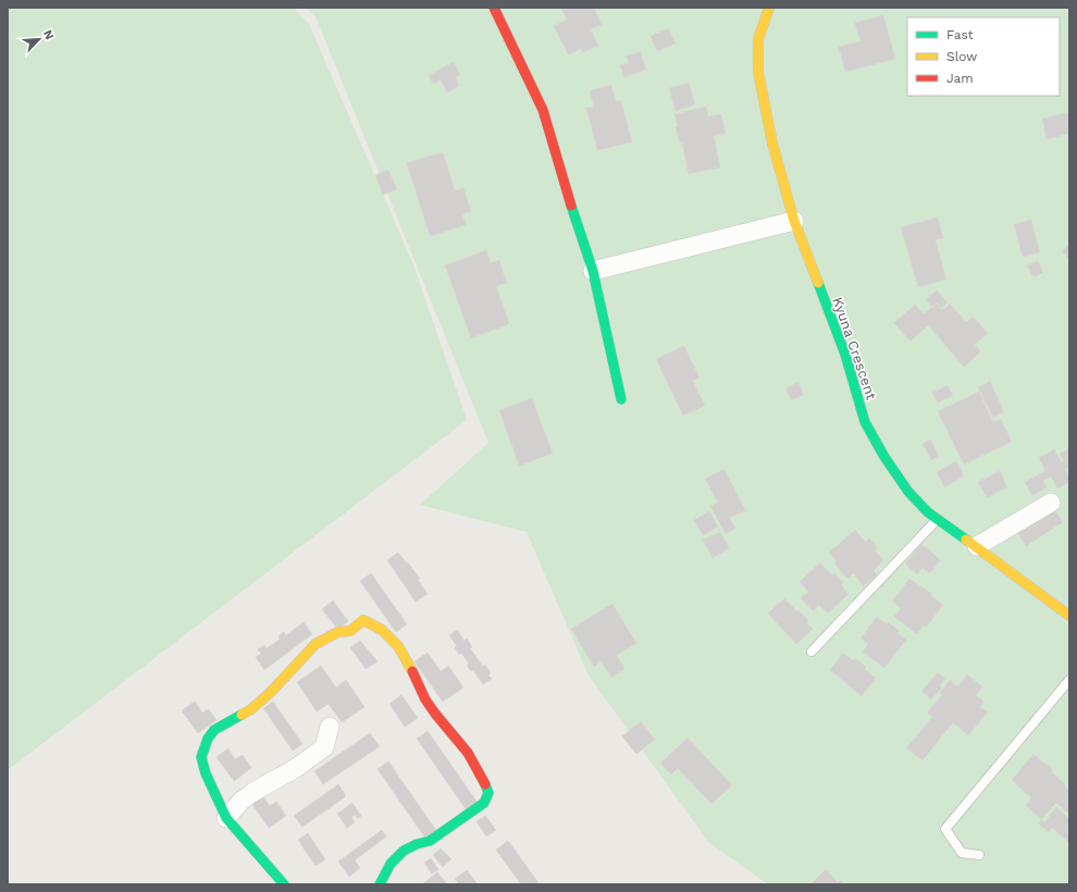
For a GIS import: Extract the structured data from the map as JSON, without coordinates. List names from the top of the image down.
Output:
{
  "streets": {
    "street": ["Kyuna Crescent"]
  },
  "legend": ["Fast", "Slow", "Jam"],
  "north": "top right"
}
